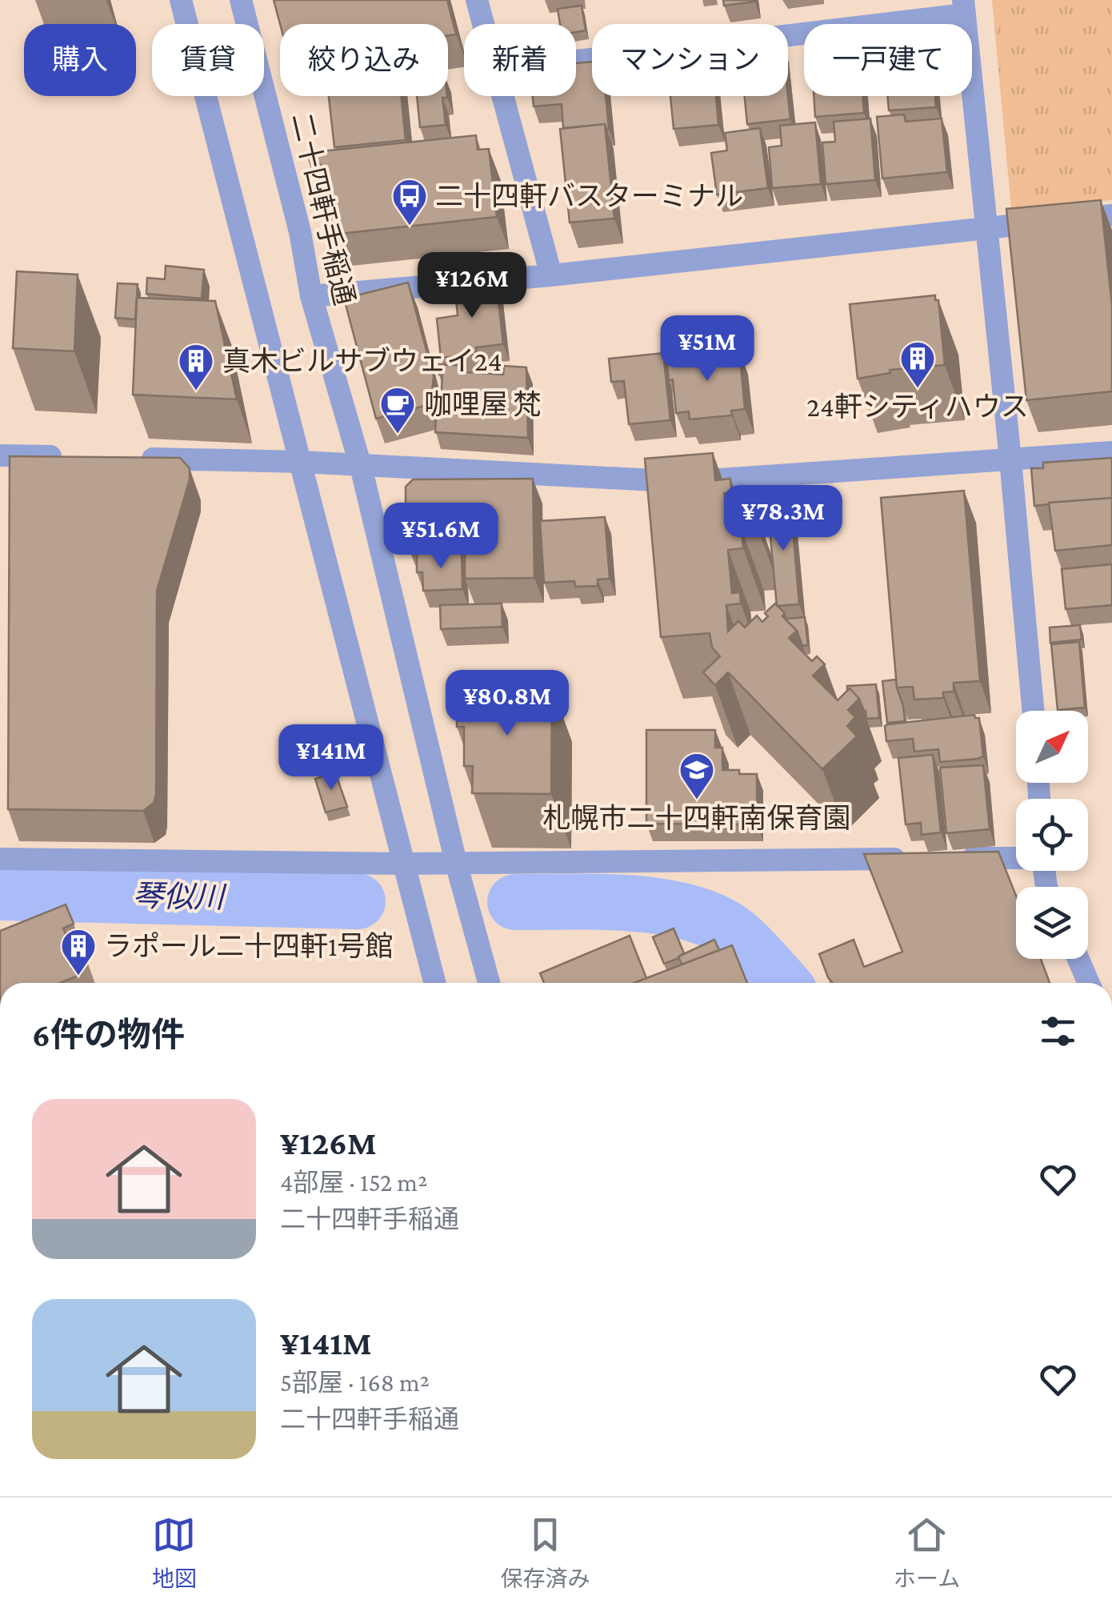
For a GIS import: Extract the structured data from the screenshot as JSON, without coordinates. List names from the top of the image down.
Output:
{
  "streets": {
    "street": ["二十四軒手稲通"]
  },
  "water": ["琴似川"],
  "places": {
    "bus stop": ["二十四軒バスターミナル"],
    "building": ["24軒シティハウス", "真木ビルサブウェイ24", "ラポール二十四軒1号館"],
    "cafe": ["咖哩屋 梵"],
    "school or university": ["札幌市二十四軒南保育園"]
  },
  "north": "top right",
  "page": {
    "chip": [
      "購入",
      "賃貸",
      "絞り込み",
      "新着",
      "マンション",
      "一戸建て"
    ],
    "price": [
      "¥126M",
      "¥51M",
      "¥78.3M",
      "¥51.6M",
      "¥80.8M",
      "¥141M"
    ],
    "heading": "6件の物件",
    "list": [
      {
        "name": "¥126M",
        "note": "4部屋 · 152 m² · 二十四軒手稲通"
      },
      {
        "name": "¥141M",
        "note": "5部屋 · 168 m² · 二十四軒手稲通"
      }
    ],
    "tabs": ["地図", "保存済み", "ホーム"]
  }
}
